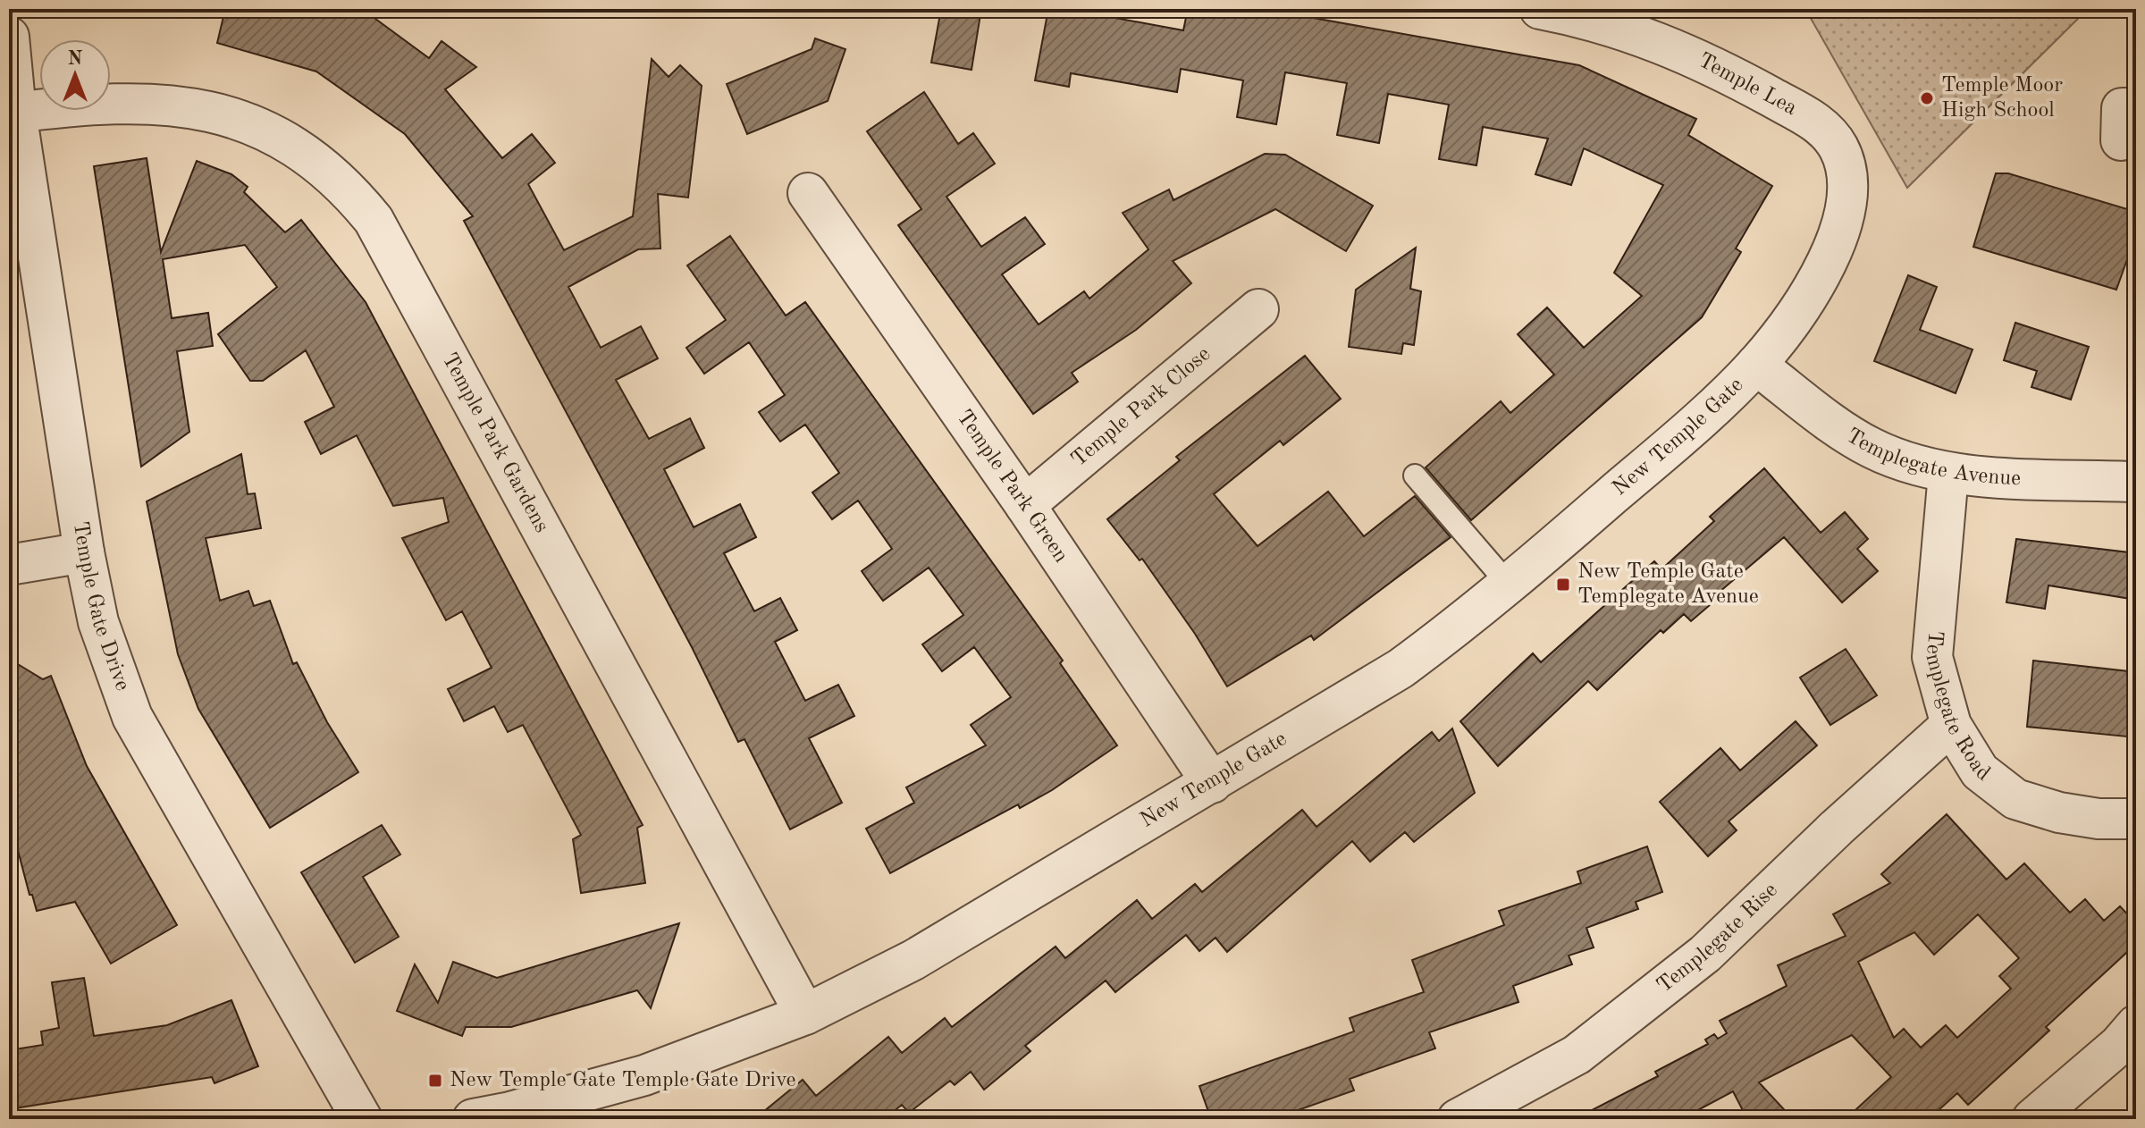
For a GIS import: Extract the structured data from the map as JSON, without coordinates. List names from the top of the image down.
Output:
{
  "streets": {
    "street": [
      "Temple Lea",
      "Temple Park Close",
      "New Temple Gate",
      "Temple Park Gardens",
      "Templegate Avenue",
      "Temple Park Green",
      "Temple Gate Drive",
      "Templegate Road",
      "Templegate Rise"
    ]
  },
  "crossings": [
    ["Temple Lea", "New Temple Gate"],
    ["Temple Park Close", "Temple Park Green"],
    ["New Temple Gate", "Temple Park Gardens"],
    ["New Temple Gate", "Templegate Avenue"],
    ["New Temple Gate", "Temple Park Green"],
    ["Temple Park Gardens", "Temple Gate Drive"],
    ["Templegate Avenue", "Templegate Road"],
    ["Templegate Road", "Templegate Rise"]
  ],
  "places": {
    "other": ["Temple Moor High School"],
    "transit": ["New Temple Gate Templegate Avenue", "New Temple Gate Temple Gate Drive"]
  },
  "north": "top"
}
